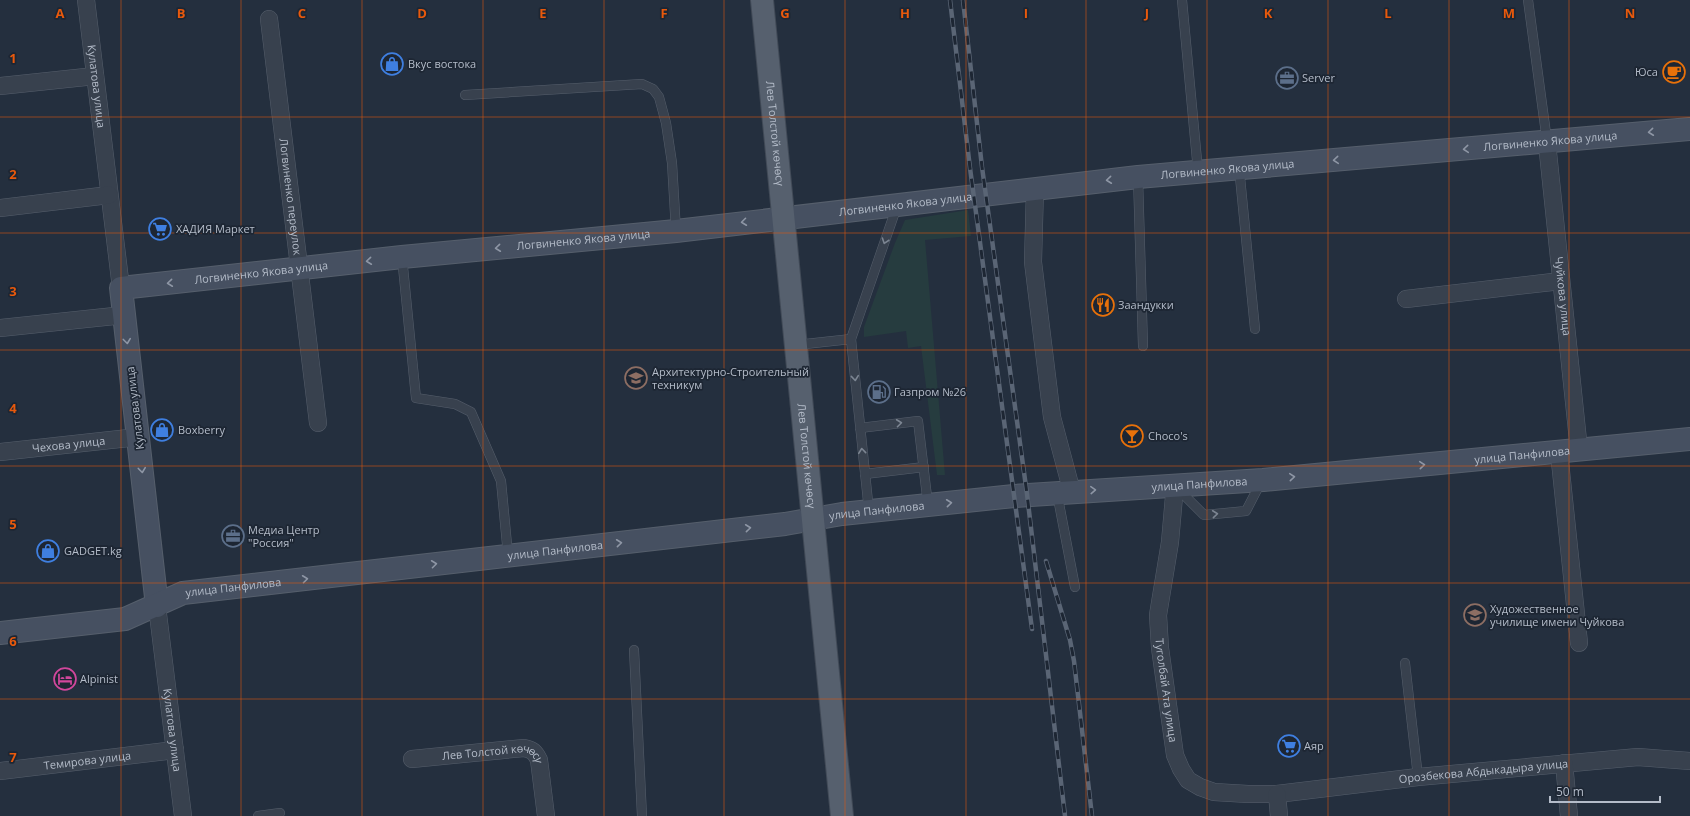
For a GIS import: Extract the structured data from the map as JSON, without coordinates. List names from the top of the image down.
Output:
{
  "streets": {
    "main road": ["Лев Толстой көчөсү"],
    "street": [
      "Кулатова улица",
      "Логвиненко Якова улица",
      "Логвиненко переулок",
      "Чуйкова улица",
      "Чехова улица",
      "улица Панфилова",
      "Туголбай Ата улица",
      "Темирова улица",
      "Орозбекова Абдыкадыра улица"
    ]
  },
  "crossings": [
    ["Кулатова улица", "Логвиненко Якова улица"],
    ["Кулатова улица", "Чехова улица"],
    ["Кулатова улица", "улица Панфилова"],
    ["Кулатова улица", "Темирова улица"],
    ["Лев Толстой көчөсү", "Логвиненко Якова улица"],
    ["Лев Толстой көчөсү", "улица Панфилова"],
    ["Логвиненко Якова улица", "Логвиненко переулок"],
    ["Логвиненко Якова улица", "Чуйкова улица"],
    ["Чуйкова улица", "улица Панфилова"],
    ["улица Панфилова", "Туголбай Ата улица"],
    ["Туголбай Ата улица", "Орозбекова Абдыкадыра улица"]
  ],
  "one_way": ["Кулатова улица", "Логвиненко Якова улица", "улица Панфилова"],
  "places": {
    "shop": ["Вкус востока", "Boxberry", "GADGET.kg"],
    "cafe": ["Юса"],
    "office": ["Server", "Медиа Центр \"Россия\""],
    "supermarket": ["ХАДИЯ Маркет", "Аяр"],
    "restaurant": ["Заандукки"],
    "school or university": ["Архитектурно-Строительный техникум", "Художественное училище имени Чуйкова"],
    "fuel station": ["Газпром №26"],
    "bar": ["Choco's"],
    "hotel": ["Alpinist"]
  },
  "scale_bar": "50 m",
  "grid": {
    "columns": [
      "A",
      "B",
      "C",
      "D",
      "E",
      "F",
      "G",
      "H",
      "I",
      "J",
      "K",
      "L",
      "M",
      "N"
    ],
    "rows": [
      "1",
      "2",
      "3",
      "4",
      "5",
      "6",
      "7"
    ]
  }
}
